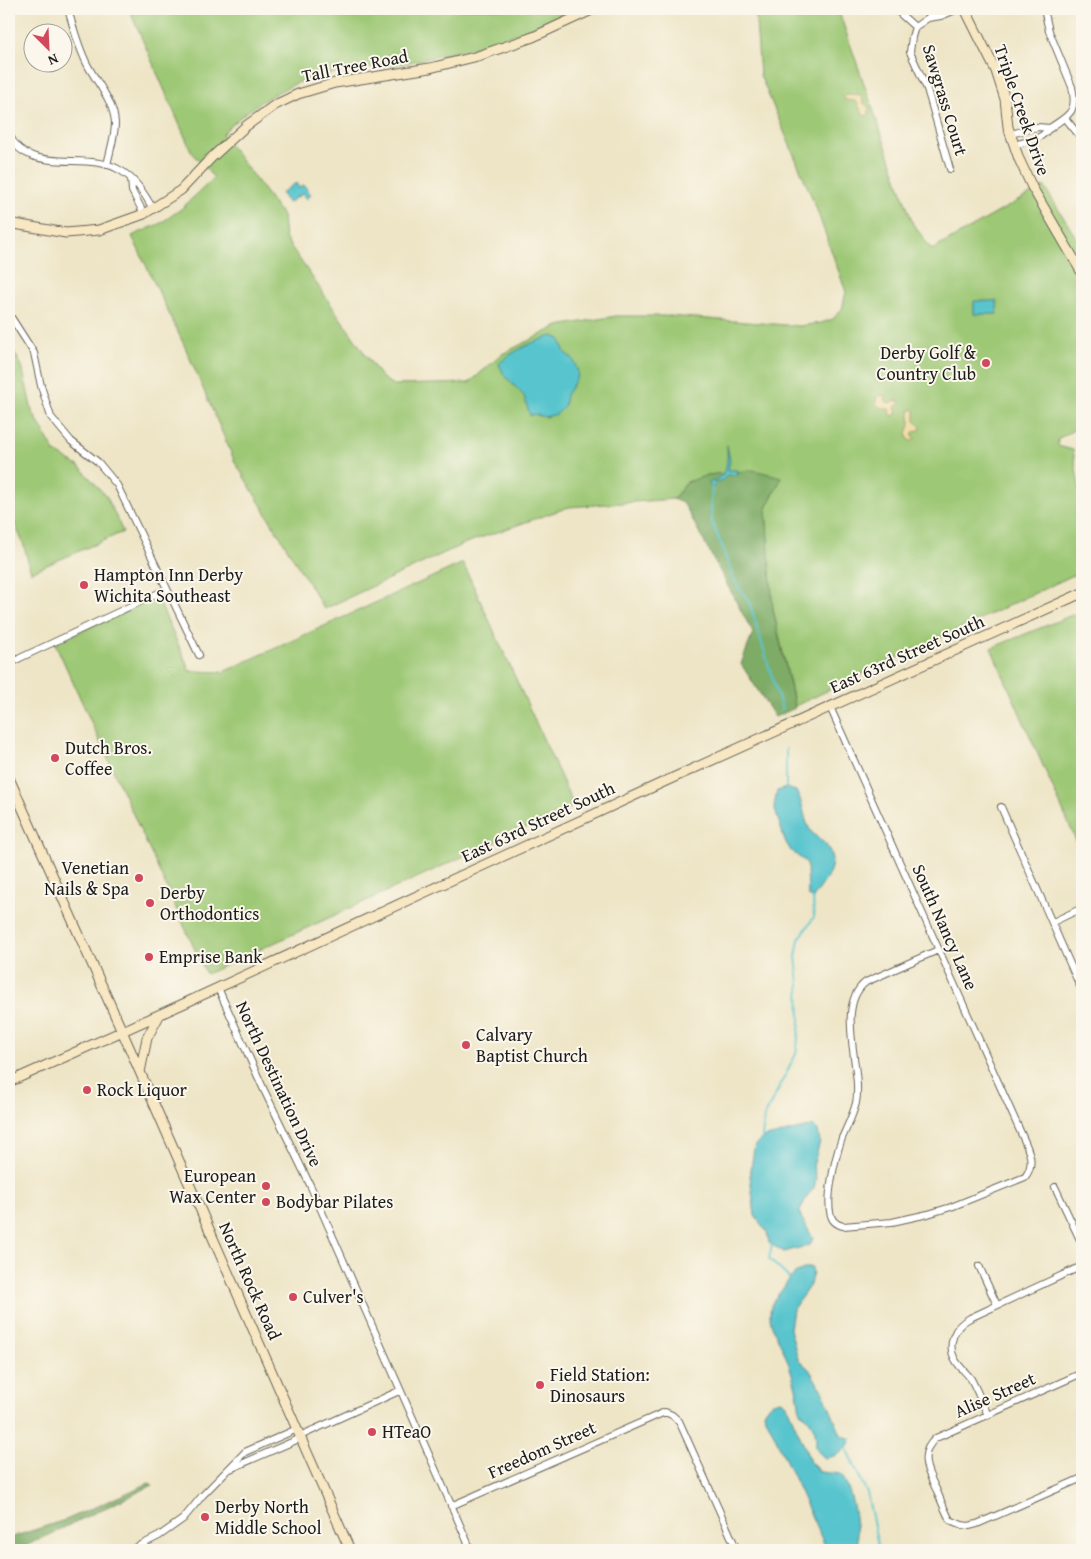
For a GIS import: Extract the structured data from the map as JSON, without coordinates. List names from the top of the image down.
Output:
{
  "streets": {
    "main road": [
      "Tall Tree Road",
      "Triple Creek Drive",
      "East 63rd Street South",
      "North Rock Road"
    ],
    "street": [
      "Sawgrass Court",
      "South Nancy Lane",
      "North Destination Drive",
      "Alise Street",
      "Freedom Street"
    ]
  },
  "crossings": [
    ["East 63rd Street South", "South Nancy Lane"],
    ["East 63rd Street South", "North Destination Drive"],
    ["East 63rd Street South", "North Rock Road"],
    ["North Destination Drive", "Freedom Street"]
  ],
  "places": [
    "Derby Golf & Country Club",
    "Hampton Inn Derby Wichita Southeast",
    "Dutch Bros. Coffee",
    "Venetian Nails & Spa",
    "Derby Orthodontics",
    "Emprise Bank",
    "Calvary Baptist Church",
    "Rock Liquor",
    "European Wax Center",
    "Bodybar Pilates",
    "Culver's",
    "Field Station: Dinosaurs",
    "HTeaO",
    "Derby North Middle School"
  ],
  "north": "bottom right"
}
